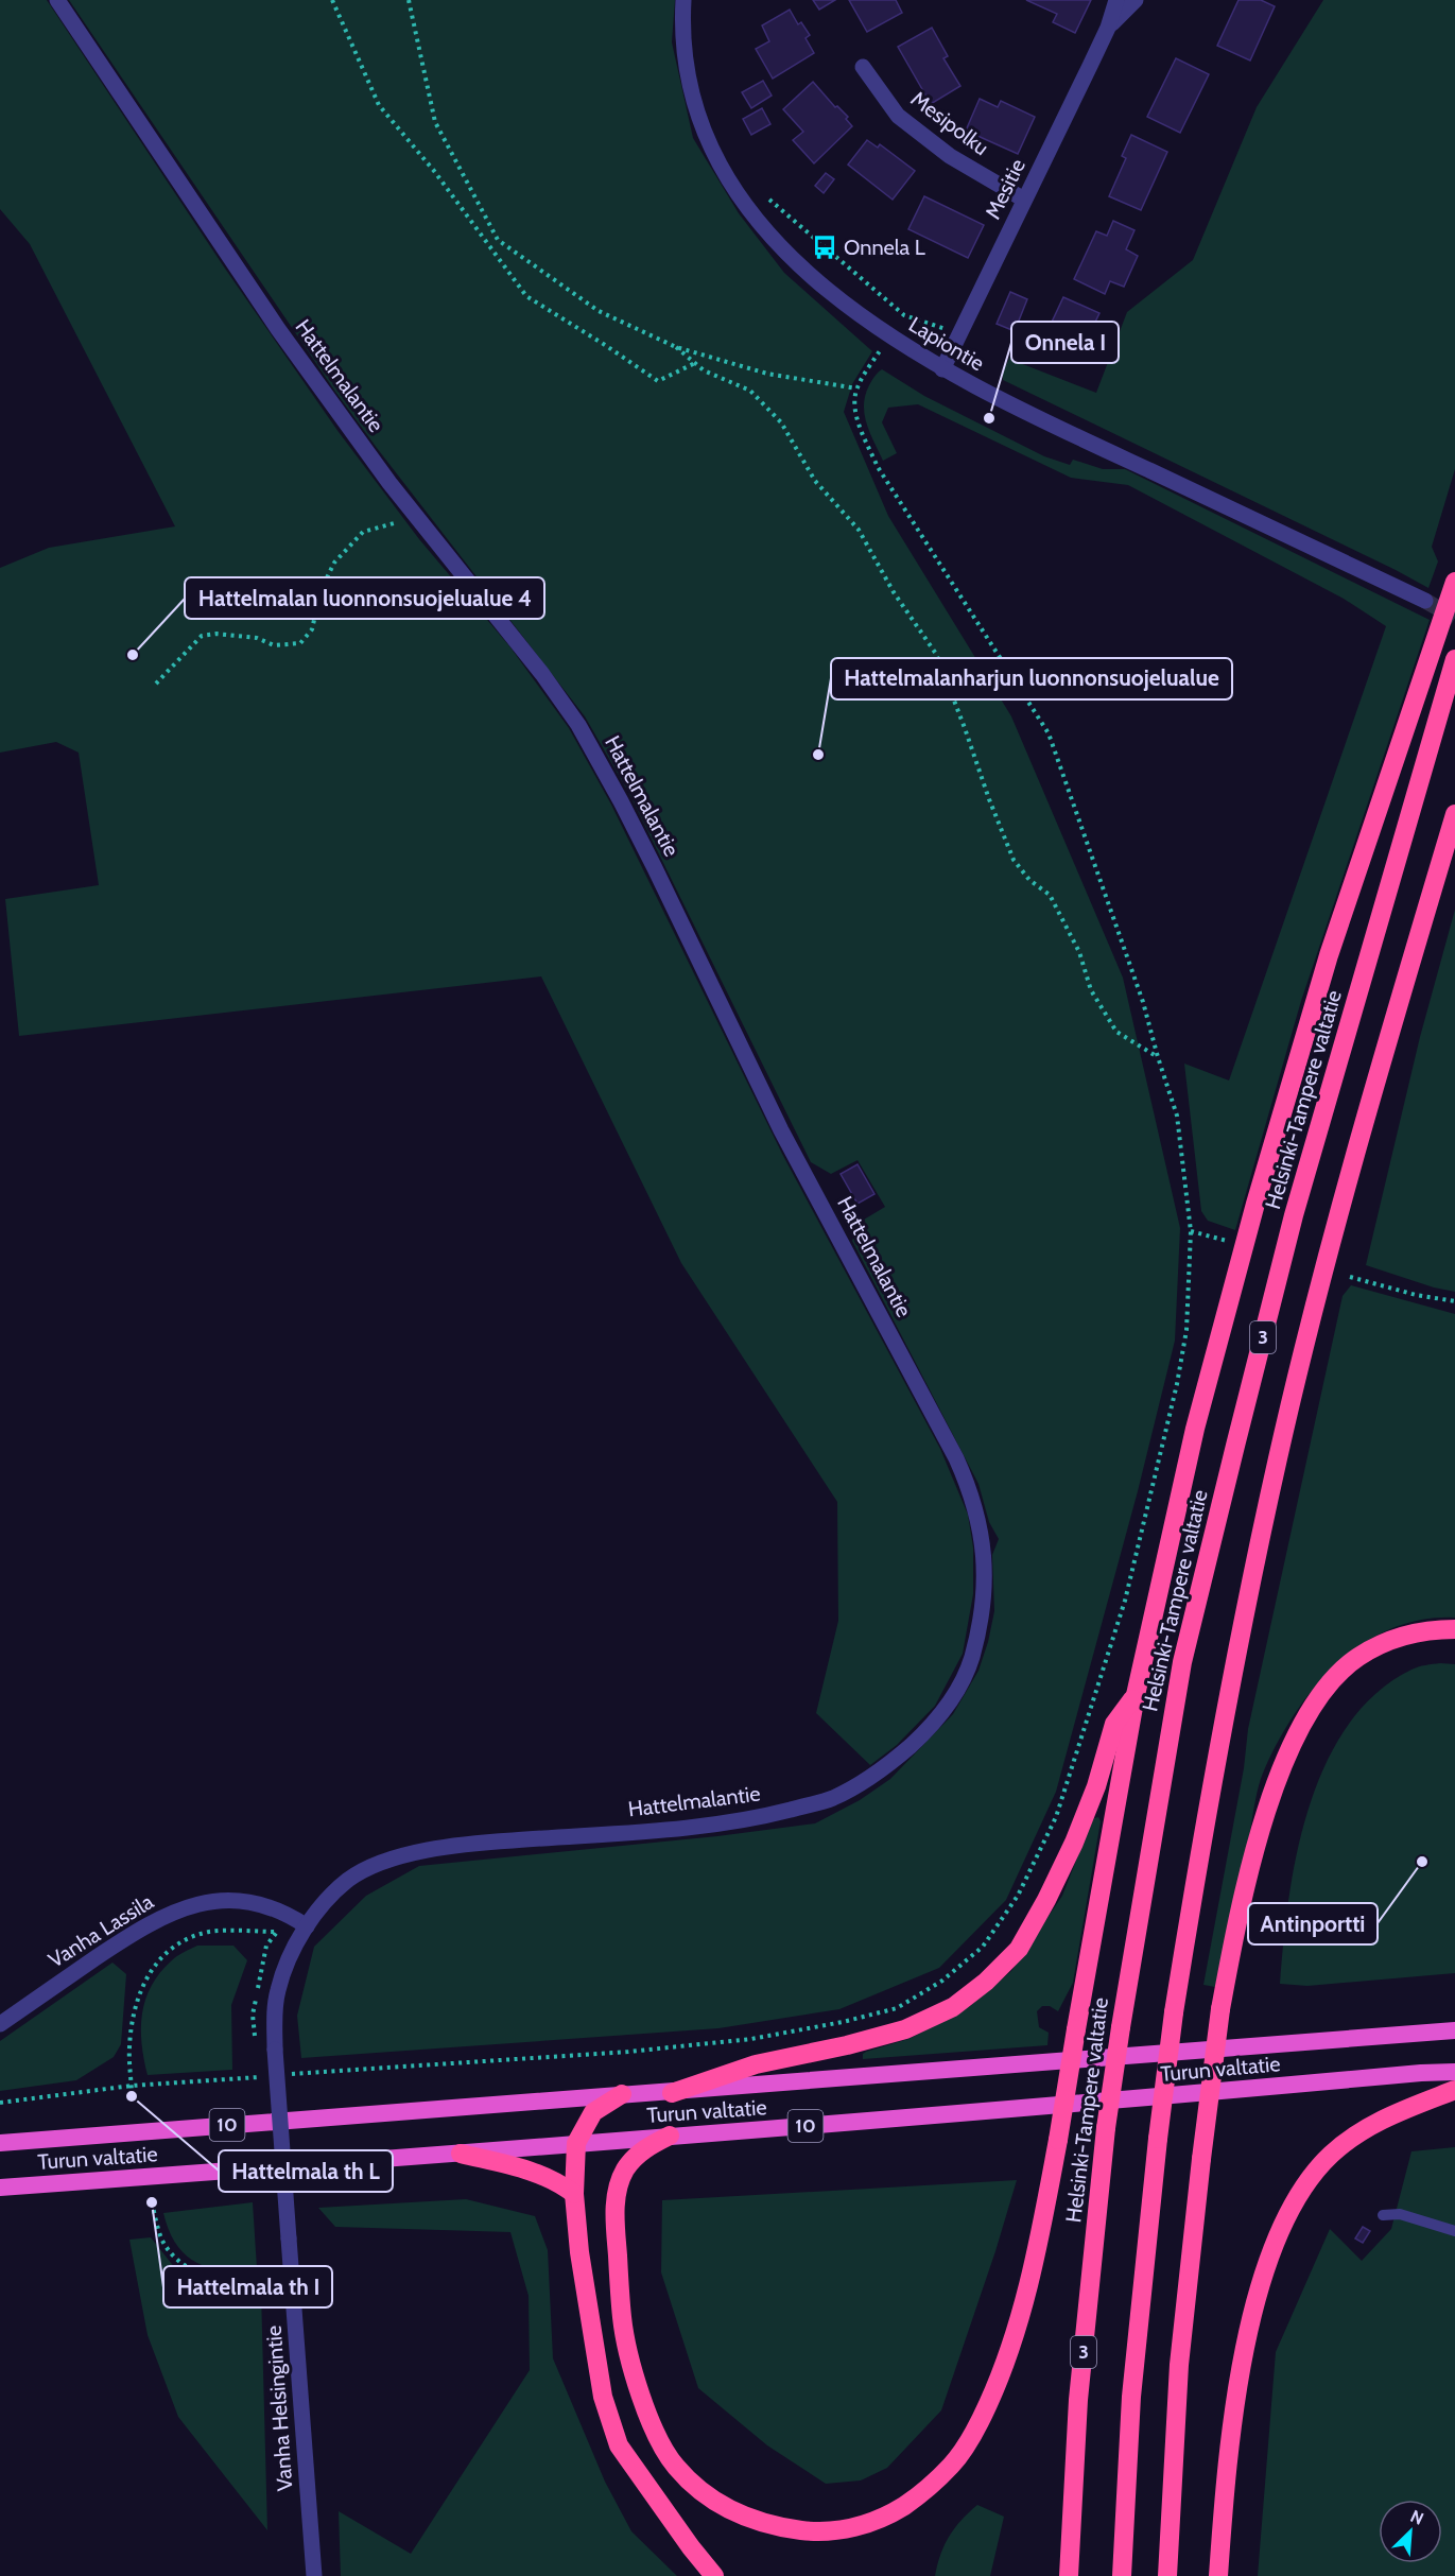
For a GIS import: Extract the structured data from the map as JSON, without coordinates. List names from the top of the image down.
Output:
{
  "streets": {
    "highway": [
      "Helsinki-Tampere valtatie",
      "3",
      "Turun valtatie",
      "10"
    ],
    "street": [
      "Mesipolku",
      "Mesitie",
      "Lapiontie",
      "Hattelmalantie",
      "Vanha Lassila",
      "Vanha Helsingintie"
    ]
  },
  "crossings": [
    ["Mesipolku", "Mesitie"],
    ["Mesitie", "Lapiontie"],
    ["Hattelmalantie", "Vanha Lassila"],
    ["Hattelmalantie", "Vanha Helsingintie"]
  ],
  "places": {
    "bus stop": ["Onnela L"],
    "other": [
      "Onnela I",
      "Hattelmalan luonnonsuojelualue 4",
      "Hattelmalanharjun luonnonsuojelualue",
      "Antinportti",
      "Hattelmala th L",
      "Hattelmala th I"
    ]
  },
  "north": "top right"
}
